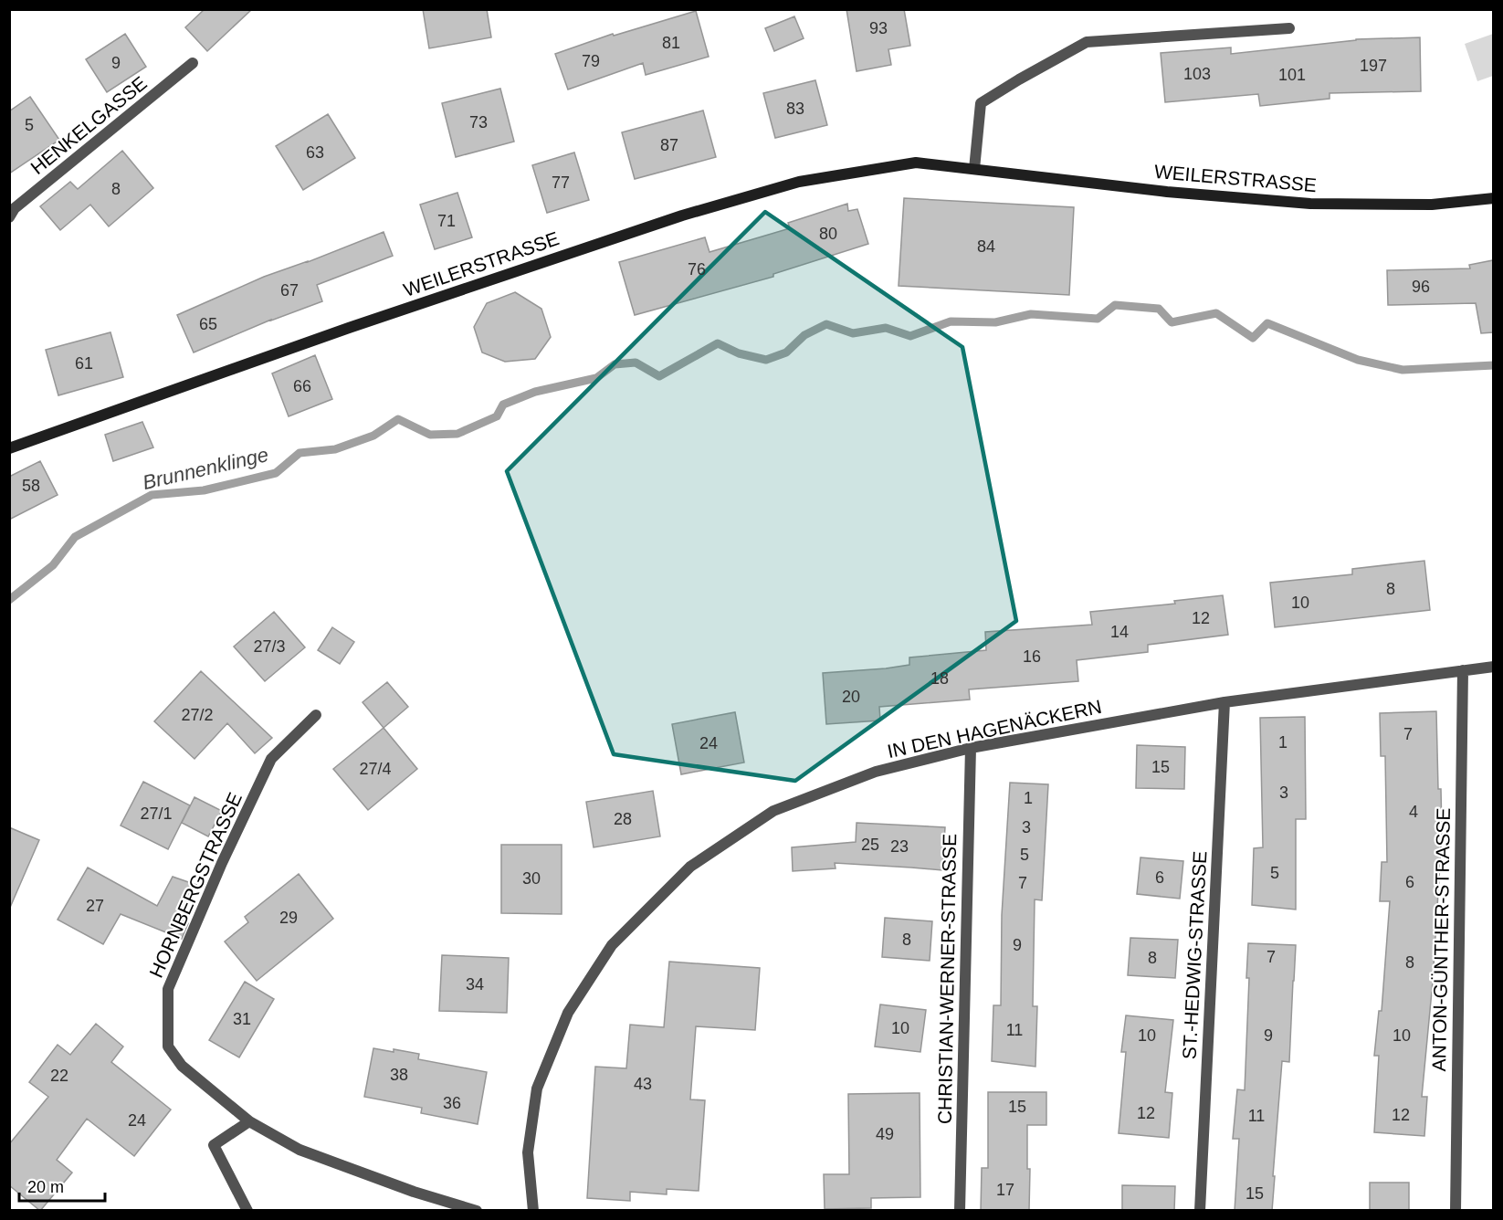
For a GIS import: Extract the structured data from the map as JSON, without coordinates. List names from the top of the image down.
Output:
{
  "streets": {
    "main road": ["WEILERSTRASSE"],
    "street": [
      "HENKELGASSE",
      "IN DEN HAGENÄCKERN",
      "HORNBERGSTRASSE",
      "ANTON-GÜNTHER-STRASSE",
      "ST.-HEDWIG-STRASSE",
      "CHRISTIAN-WERNER-STRASSE"
    ]
  },
  "crossings": [
    ["IN DEN HAGENÄCKERN", "ANTON-GÜNTHER-STRASSE"],
    ["IN DEN HAGENÄCKERN", "ST.-HEDWIG-STRASSE"],
    ["IN DEN HAGENÄCKERN", "CHRISTIAN-WERNER-STRASSE"]
  ],
  "water": ["Brunnenklinge"],
  "house_numbers": [
    "93",
    "81",
    "79",
    "9",
    "197",
    "103",
    "101",
    "83",
    "73",
    "5",
    "87",
    "63",
    "77",
    "8",
    "71",
    "80",
    "84",
    "76",
    "96",
    "67",
    "65",
    "61",
    "66",
    "58",
    "8",
    "10",
    "12",
    "14",
    "27/3",
    "16",
    "18",
    "20",
    "27/2",
    "7",
    "1",
    "24",
    "15",
    "27/4",
    "3",
    "1",
    "4",
    "27/1",
    "28",
    "3",
    "25",
    "23",
    "5",
    "5",
    "6",
    "30",
    "6",
    "7",
    "27",
    "29",
    "8",
    "9",
    "7",
    "8",
    "8",
    "34",
    "31",
    "10",
    "11",
    "10",
    "9",
    "10",
    "38",
    "22",
    "43",
    "36",
    "15",
    "12",
    "12",
    "11",
    "24",
    "49",
    "17",
    "15"
  ],
  "scale_bar": "20 m"
}
